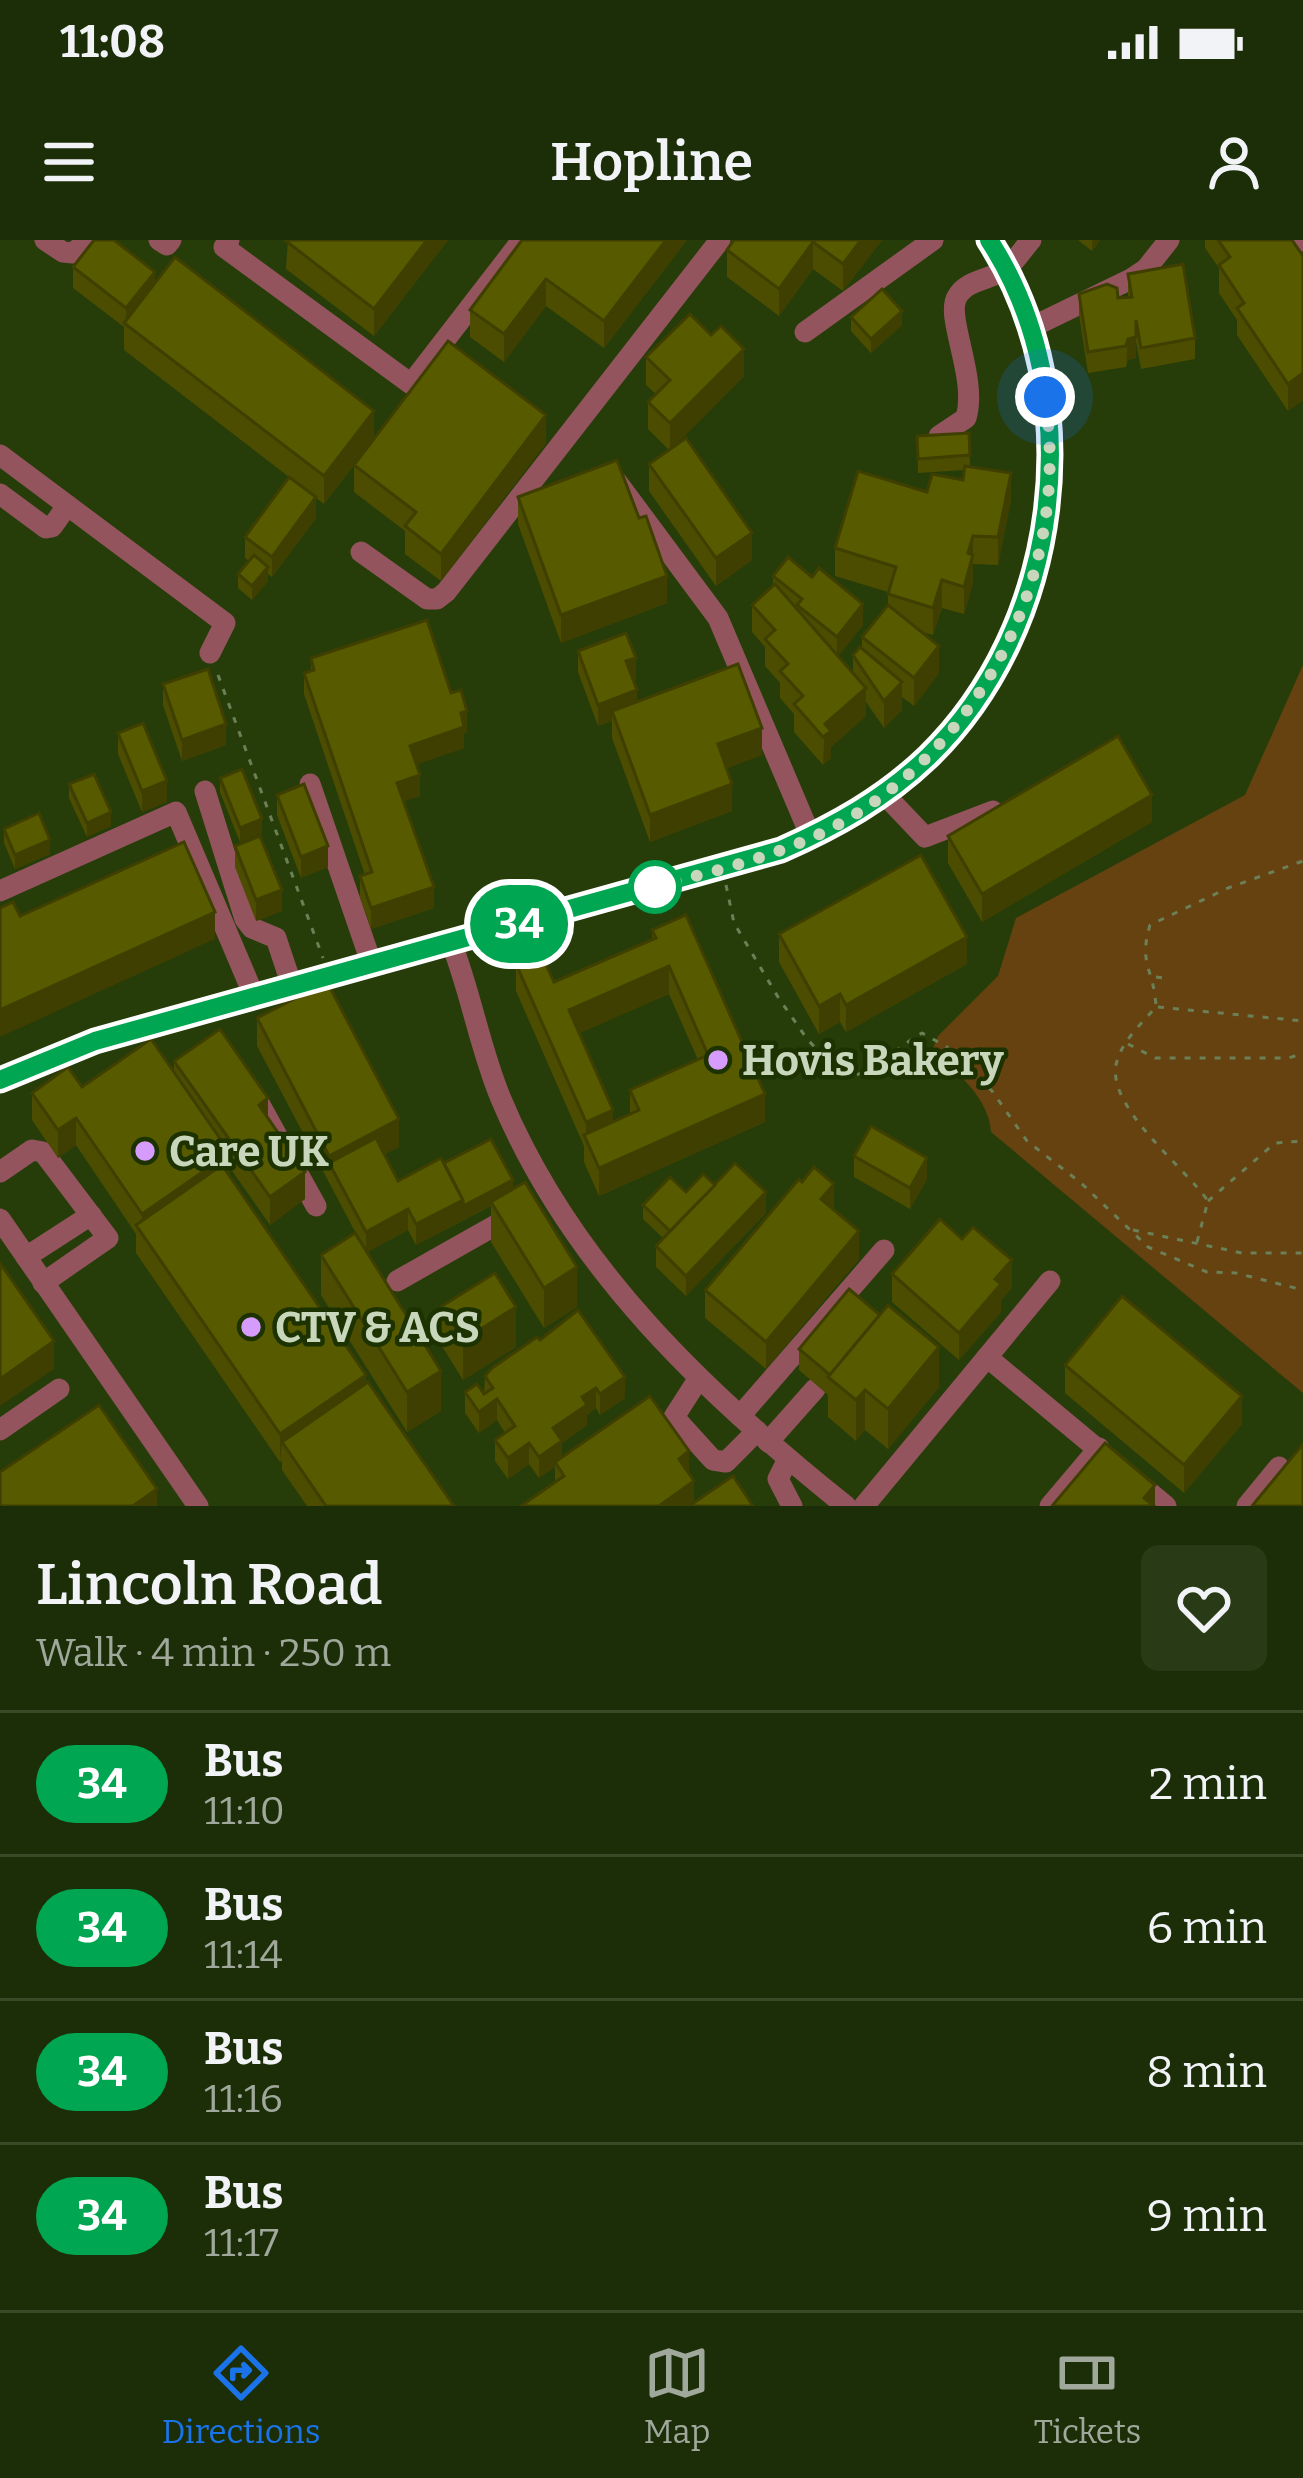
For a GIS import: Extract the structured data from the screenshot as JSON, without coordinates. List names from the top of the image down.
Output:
{
  "places": ["Hovis Bakery", "Care UK", "CTV & ACS"],
  "lines": ["bus line 34"],
  "page": {
    "status": "11:08",
    "header": "Hopline",
    "on_map": "34",
    "heading": ["Lincoln Road", "Walk · 4 min · 250 m"],
    "list": [
      {
        "mark": "34",
        "name": "Bus",
        "note": "11:10",
        "value": "2 min"
      },
      {
        "mark": "34",
        "name": "Bus",
        "note": "11:14",
        "value": "6 min"
      },
      {
        "mark": "34",
        "name": "Bus",
        "note": "11:16",
        "value": "8 min"
      },
      {
        "mark": "34",
        "name": "Bus",
        "note": "11:17",
        "value": "9 min"
      }
    ],
    "tabs": ["Directions", "Map", "Tickets"]
  }
}
